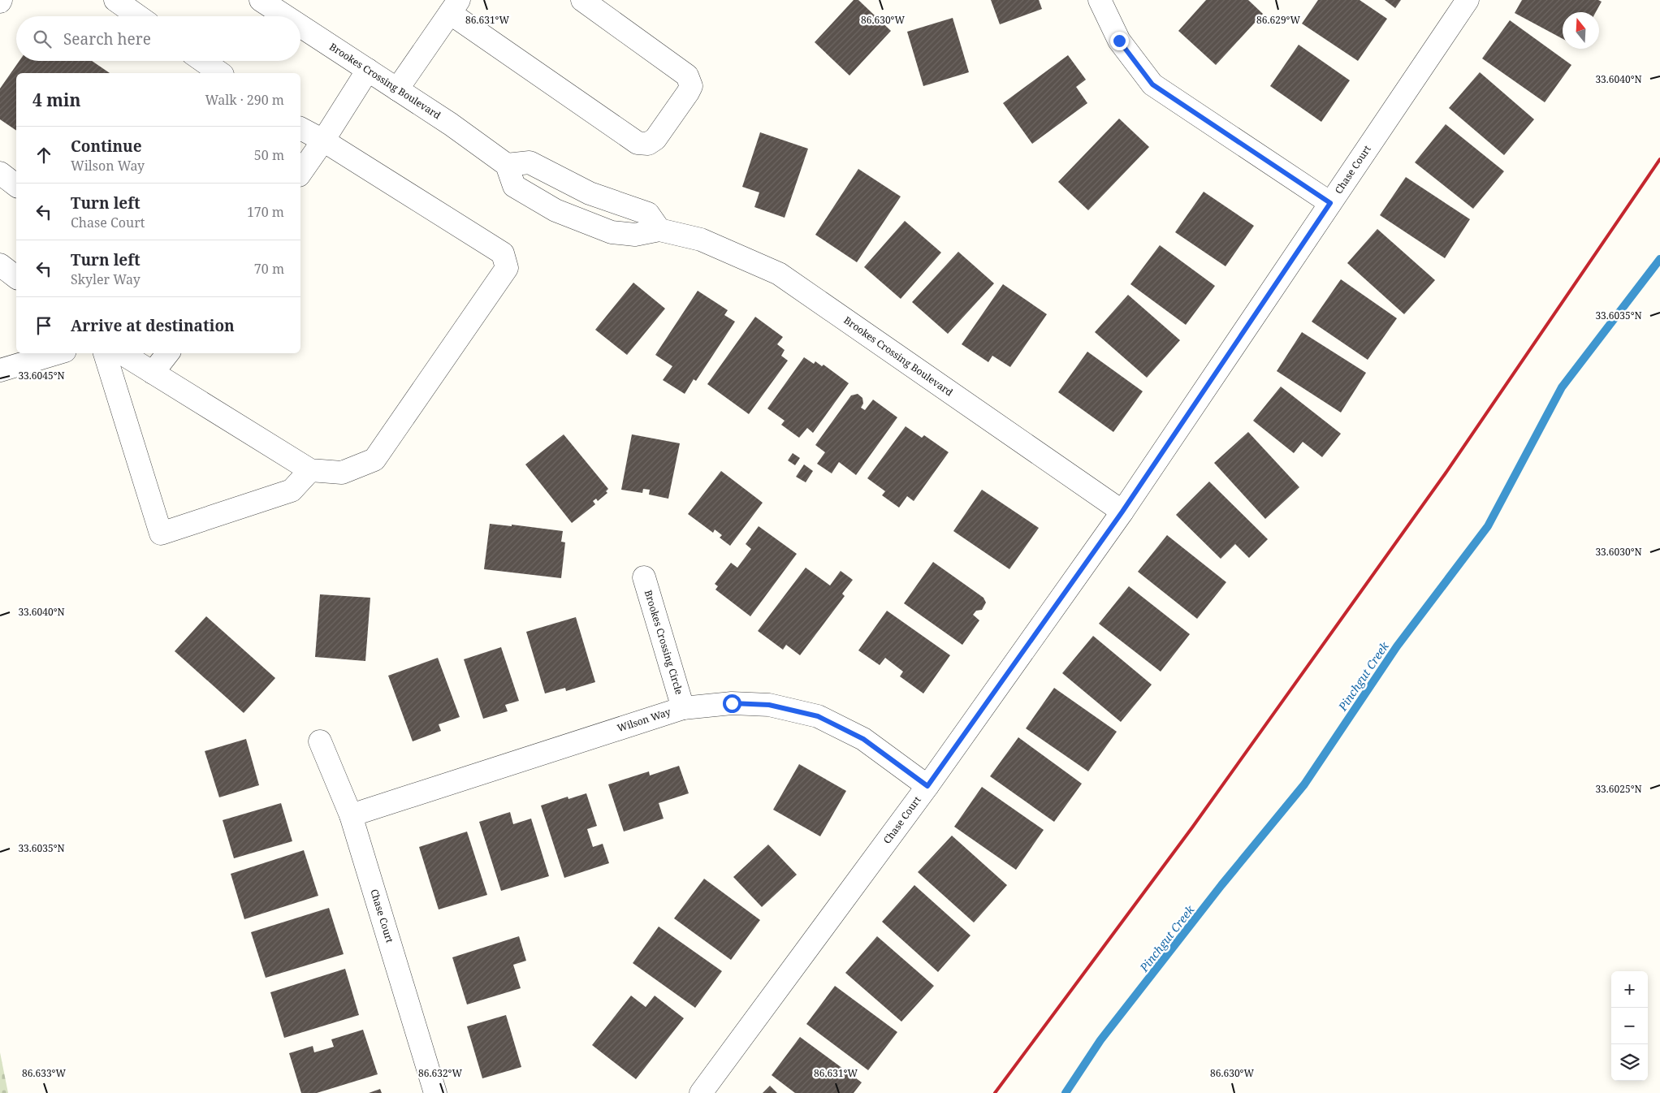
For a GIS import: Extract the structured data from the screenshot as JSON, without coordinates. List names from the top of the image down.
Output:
{
  "streets": {
    "street": [
      "Brookes Crossing Boulevard",
      "Chase Court",
      "Brookes Crossing Circle",
      "Wilson Way"
    ]
  },
  "crossings": [
    ["Brookes Crossing Boulevard", "Chase Court"],
    ["Chase Court", "Wilson Way"],
    ["Brookes Crossing Circle", "Wilson Way"]
  ],
  "water": ["Pinchgut Creek"],
  "north": "top",
  "page": {
    "search": "Search here",
    "heading": ["4 min", "Walk · 290 m"],
    "list": [
      ["Continue", "Wilson Way", "50 m"],
      ["Turn left", "Chase Court", "170 m"],
      ["Turn left", "Skyler Way", "70 m"],
      "Arrive at destination"
    ],
    "map_buttons": ["+", "−"]
  },
  "coordinates": [
    "86.631°W",
    "86.630°W",
    "86.629°W",
    "33.6040°N",
    "33.6035°N",
    "33.6045°N",
    "33.6030°N",
    "33.6025°N",
    "86.633°W",
    "86.632°W"
  ]
}
